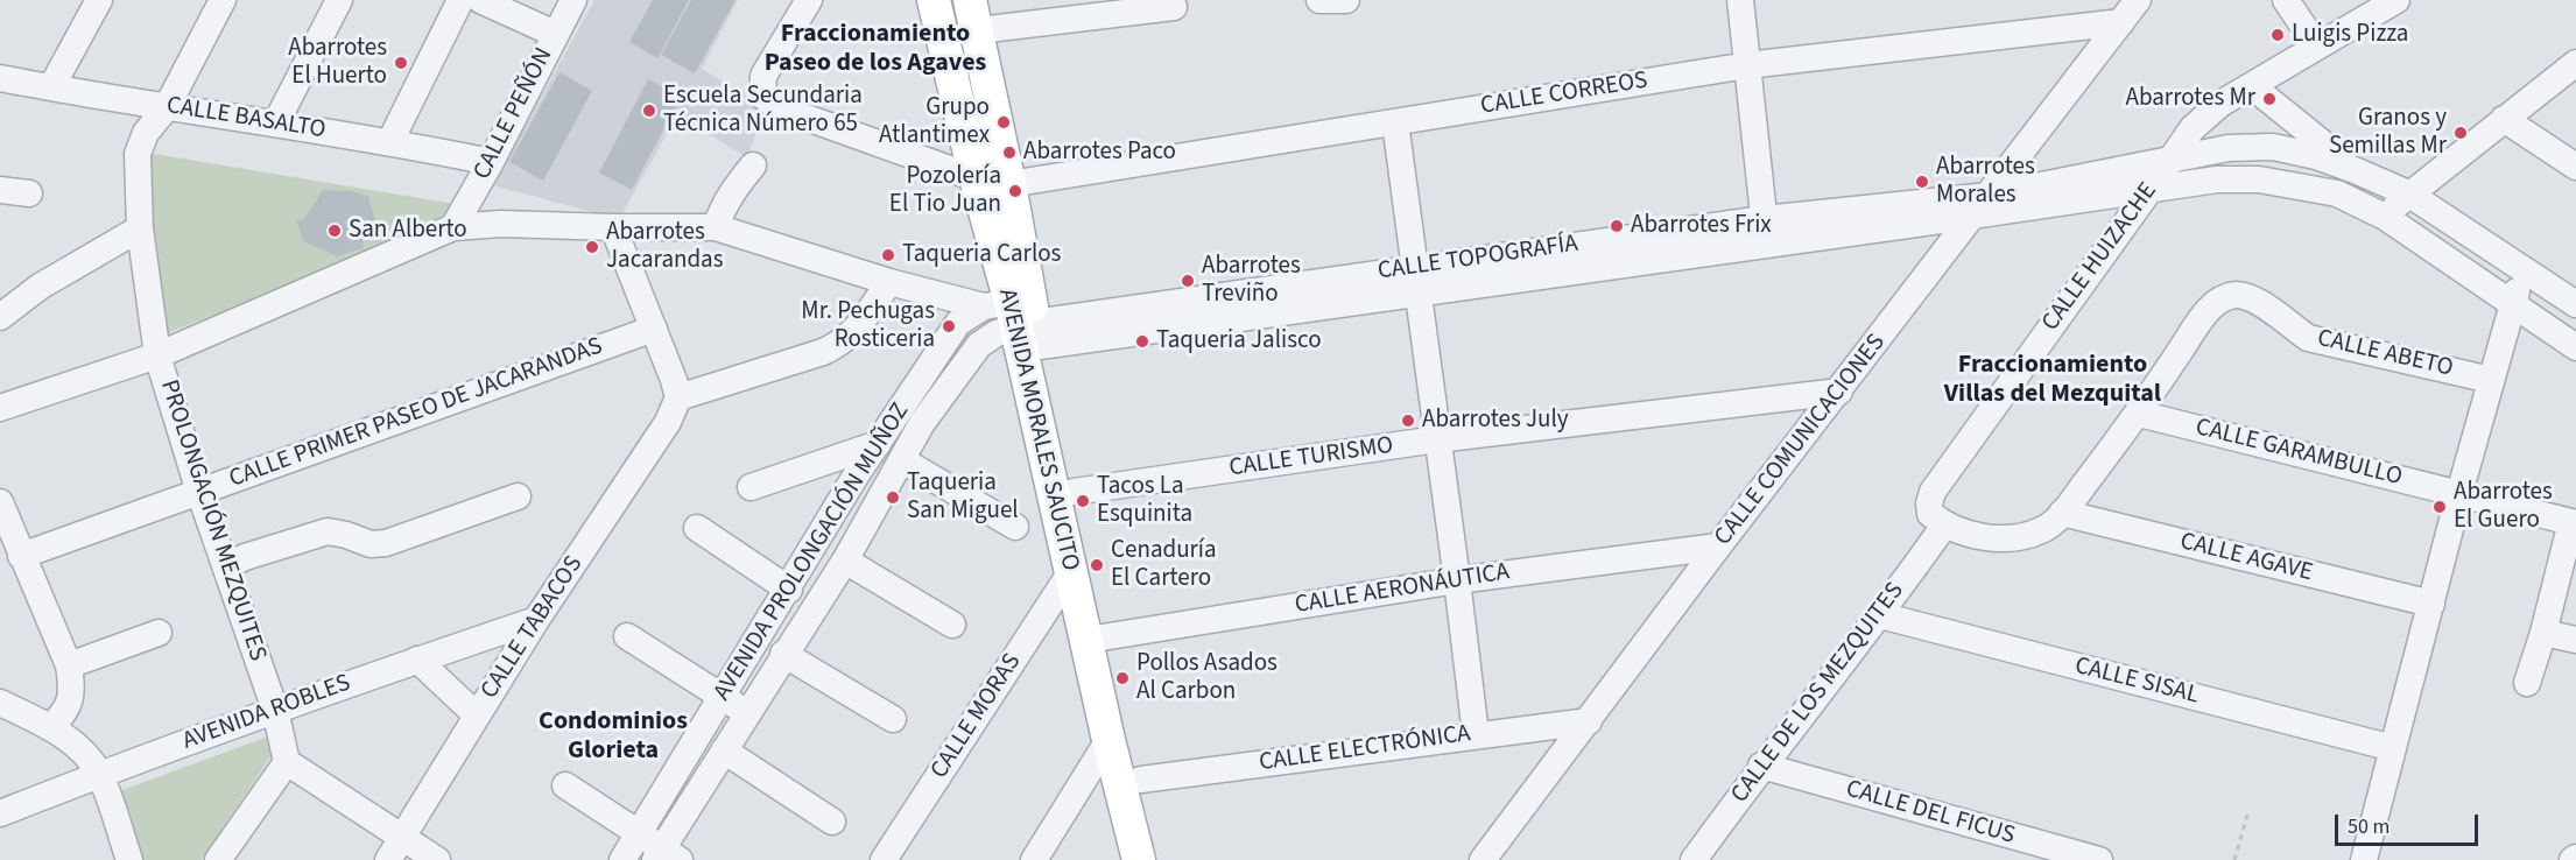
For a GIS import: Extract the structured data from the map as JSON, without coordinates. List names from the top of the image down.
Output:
{
  "streets": {
    "main road": ["AVENIDA MORALES SAUCITO"],
    "street": [
      "CALLE CORREOS",
      "CALLE PEÑÓN",
      "CALLE BASALTO",
      "CALLE HUIZACHE",
      "CALLE TOPOGRAFÍA",
      "CALLE ABETO",
      "CALLE PRIMER PASEO DE JACARANDAS",
      "CALLE COMUNICACIONES",
      "CALLE GARAMBULLO",
      "CALLE TURISMO",
      "PROLONGACIÓN MEZQUITES",
      "AVENIDA PROLONGACIÓN MUÑOZ",
      "CALLE AGAVE",
      "CALLE AERONÁUTICA",
      "CALLE TABACOS",
      "CALLE SISAL",
      "CALLE DE LOS MEZQUITES",
      "AVENIDA ROBLES",
      "CALLE MORAS",
      "CALLE ELECTRÓNICA",
      "CALLE DEL FICUS"
    ]
  },
  "crossings": [
    ["CALLE CORREOS", "AVENIDA MORALES SAUCITO"],
    ["CALLE CORREOS", "CALLE COMUNICACIONES"],
    ["CALLE PEÑÓN", "CALLE BASALTO"],
    ["CALLE BASALTO", "PROLONGACIÓN MEZQUITES"],
    ["CALLE HUIZACHE", "CALLE TOPOGRAFÍA"],
    ["CALLE HUIZACHE", "CALLE ABETO"],
    ["CALLE HUIZACHE", "CALLE DE LOS MEZQUITES"],
    ["CALLE TOPOGRAFÍA", "AVENIDA MORALES SAUCITO"],
    ["CALLE TOPOGRAFÍA", "CALLE COMUNICACIONES"],
    ["CALLE TOPOGRAFÍA", "AVENIDA PROLONGACIÓN MUÑOZ"],
    ["CALLE ABETO", "CALLE GARAMBULLO"],
    ["CALLE ABETO", "CALLE AGAVE"],
    ["CALLE ABETO", "CALLE DE LOS MEZQUITES"],
    ["CALLE PRIMER PASEO DE JACARANDAS", "PROLONGACIÓN MEZQUITES"],
    ["AVENIDA MORALES SAUCITO", "CALLE TURISMO"],
    ["AVENIDA MORALES SAUCITO", "AVENIDA PROLONGACIÓN MUÑOZ"],
    ["AVENIDA MORALES SAUCITO", "CALLE AERONÁUTICA"],
    ["AVENIDA MORALES SAUCITO", "CALLE MORAS"],
    ["AVENIDA MORALES SAUCITO", "CALLE ELECTRÓNICA"],
    ["CALLE COMUNICACIONES", "CALLE TURISMO"],
    ["CALLE COMUNICACIONES", "CALLE AERONÁUTICA"],
    ["CALLE COMUNICACIONES", "CALLE ELECTRÓNICA"],
    ["PROLONGACIÓN MEZQUITES", "AVENIDA ROBLES"],
    ["CALLE TABACOS", "AVENIDA ROBLES"],
    ["CALLE SISAL", "CALLE DE LOS MEZQUITES"],
    ["CALLE DE LOS MEZQUITES", "CALLE DEL FICUS"]
  ],
  "districts": ["Fraccionamiento Paseo de los Agaves", "Fraccionamiento Villas del Mezquital", "Condominios Glorieta"],
  "places": [
    "Luigis Pizza",
    "Abarrotes El Huerto",
    "Abarrotes Mr",
    "Escuela Secundaria Técnica Número 65",
    "Grupo Atlantimex",
    "Granos y Semillas Mr",
    "Abarrotes Paco",
    "Abarrotes Morales",
    "Pozolería El Tio Juan",
    "Abarrotes Frix",
    "San Alberto",
    "Abarrotes Jacarandas",
    "Taqueria Carlos",
    "Abarrotes Treviño",
    "Mr. Pechugas Rosticeria",
    "Taqueria Jalisco",
    "Abarrotes July",
    "Taqueria San Miguel",
    "Tacos La Esquinita",
    "Abarrotes El Guero",
    "Cenaduría El Cartero",
    "Pollos Asados Al Carbon"
  ],
  "scale_bar": "50 m"
}
